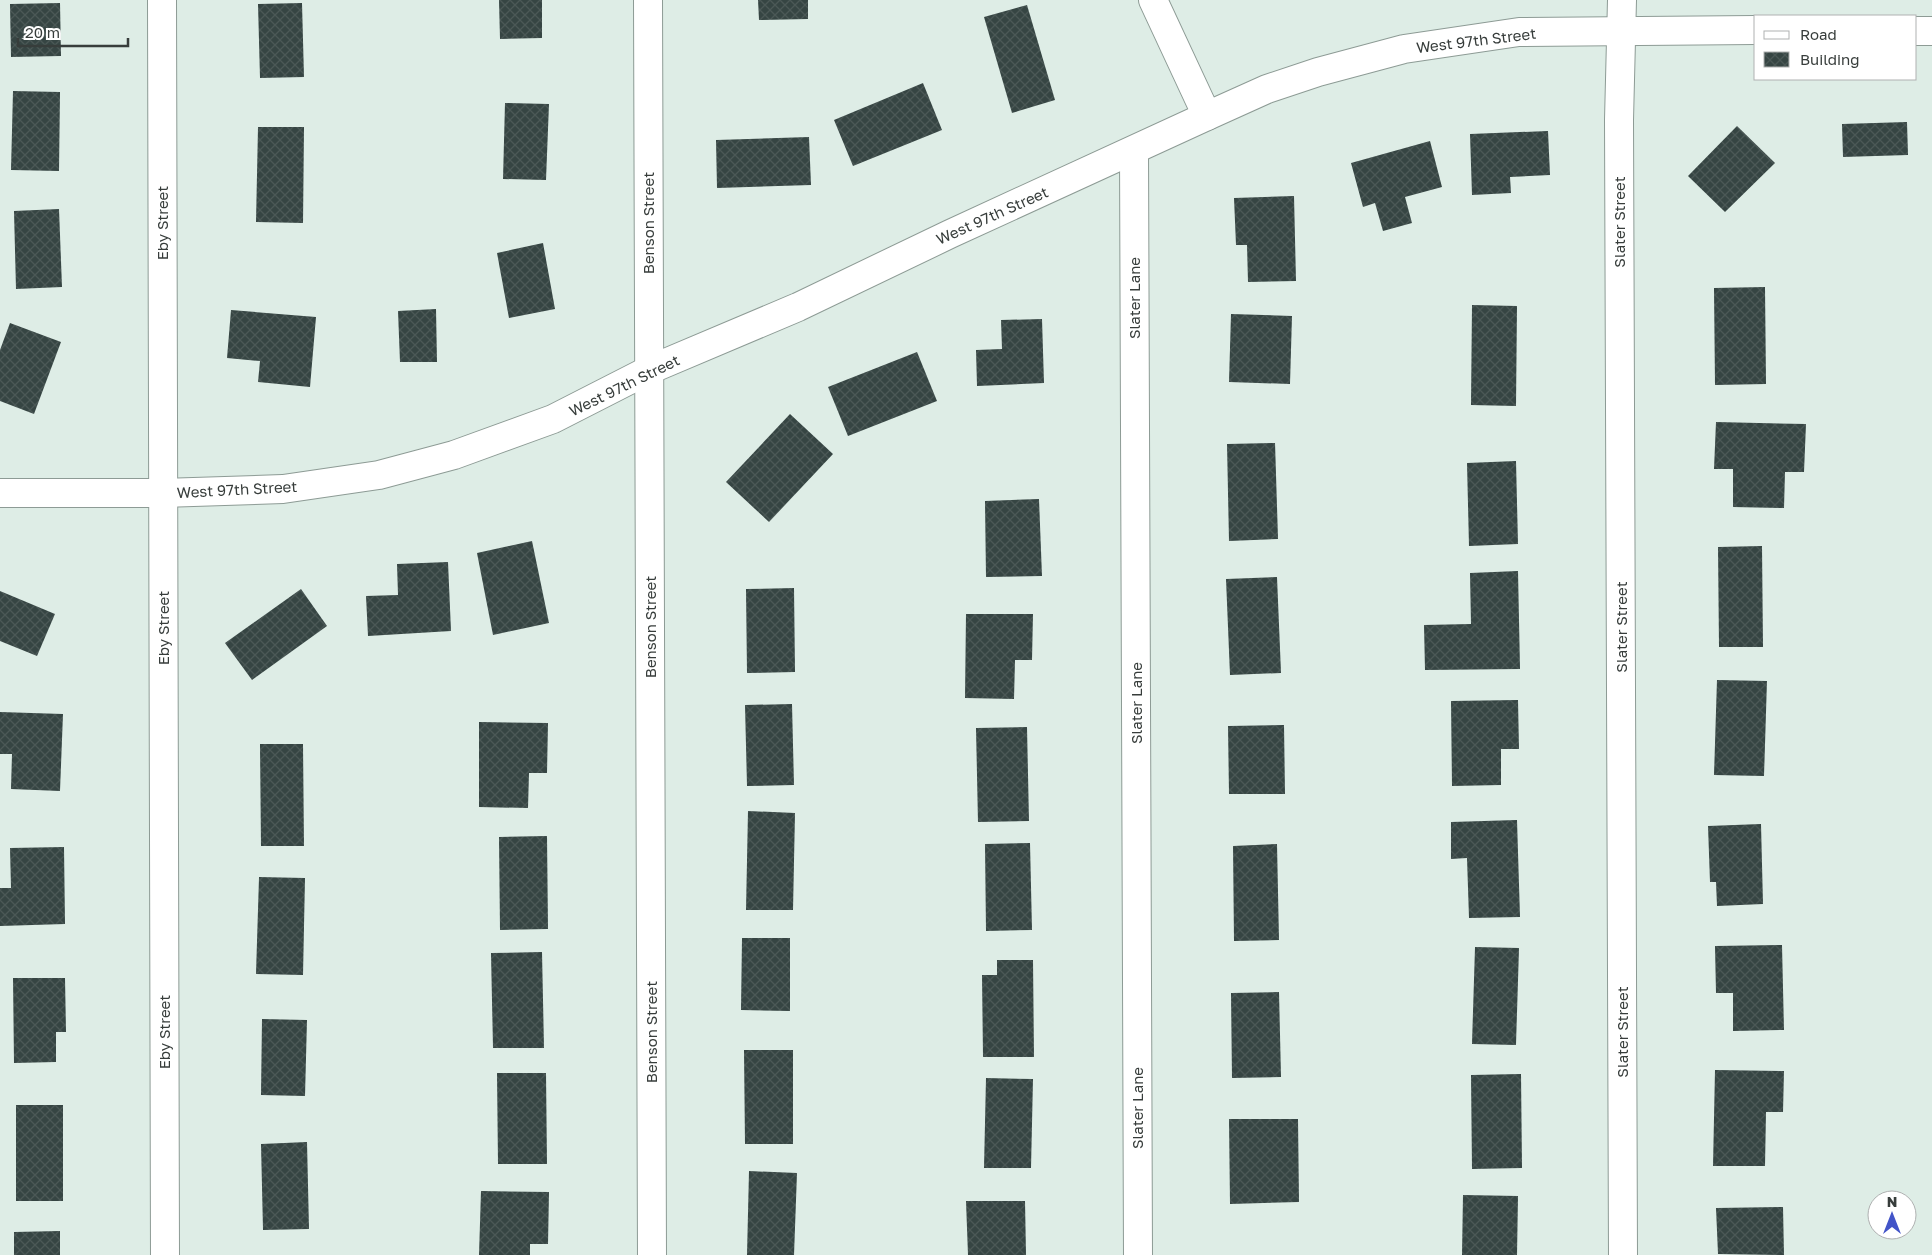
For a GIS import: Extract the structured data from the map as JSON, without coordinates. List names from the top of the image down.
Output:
{
  "streets": {
    "street": [
      "West 97th Street",
      "Slater Street",
      "Eby Street",
      "Benson Street",
      "Slater Lane"
    ]
  },
  "crossings": [
    ["West 97th Street", "Slater Street"],
    ["West 97th Street", "Eby Street"],
    ["West 97th Street", "Benson Street"],
    ["West 97th Street", "Slater Lane"]
  ],
  "legend": ["Road", "Building"],
  "scale_bar": "20 m",
  "north": "top"
}
